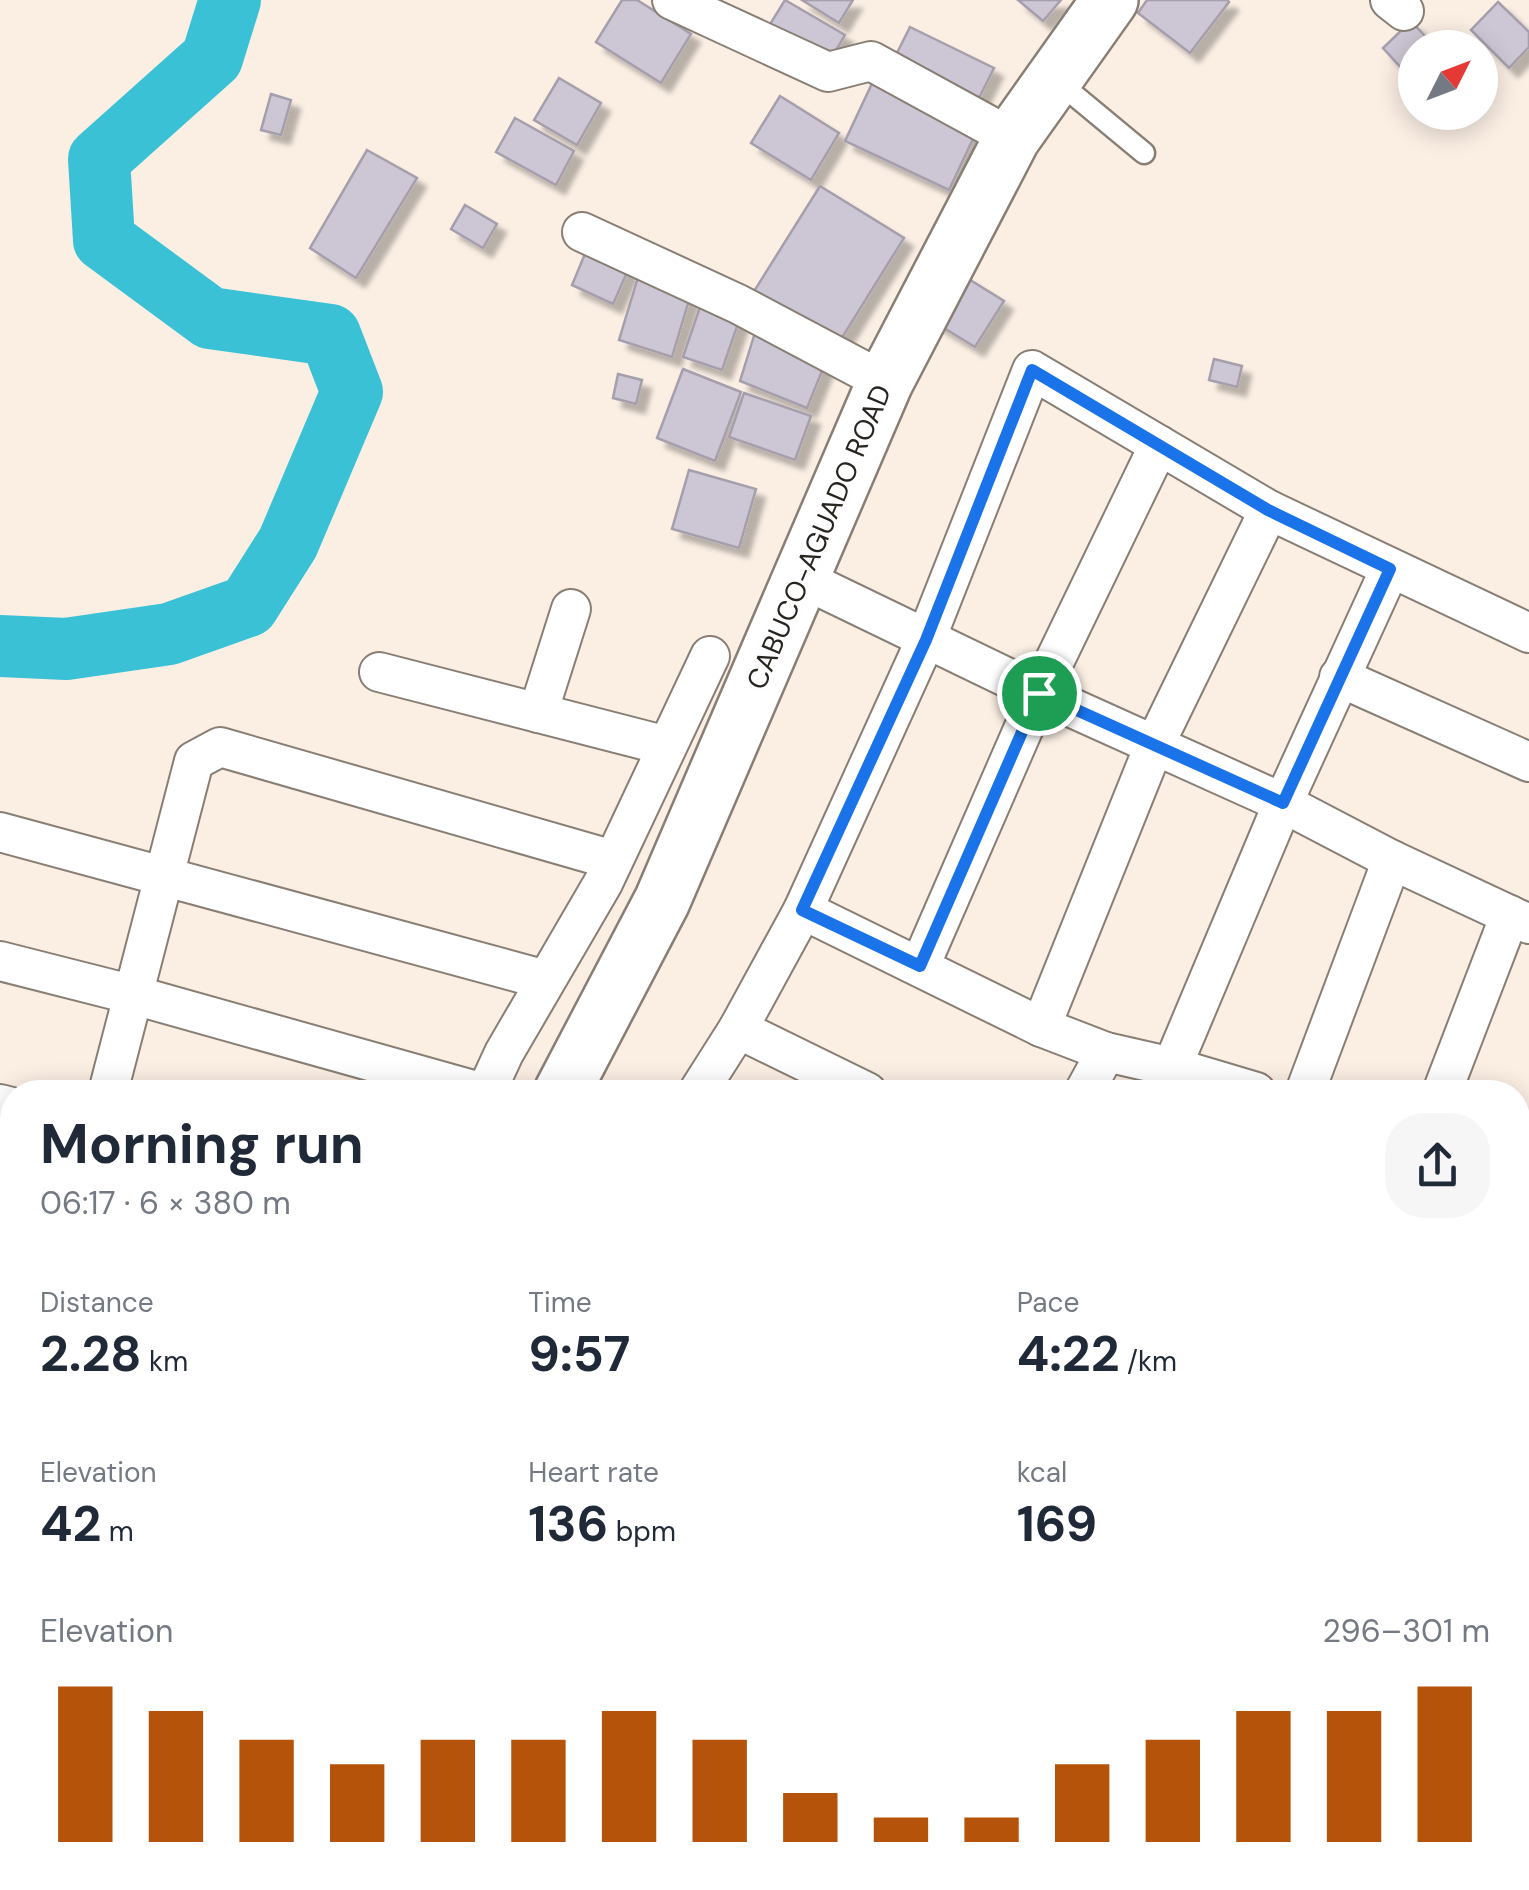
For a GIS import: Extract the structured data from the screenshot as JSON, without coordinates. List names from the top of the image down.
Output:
{
  "streets": {
    "street": ["CABUCO-AGUADO ROAD"]
  },
  "north": "top right",
  "page": {
    "heading": ["Morning run", "06:17 · 6 × 380 m"],
    "stats": [
      ["Distance", "2.28 km"],
      ["Time", "9:57"],
      ["Pace", "4:22 /km"],
      ["Elevation", "42 m"],
      ["Heart rate", "136 bpm"],
      ["kcal", "169"]
    ],
    "chart": ["Elevation", "296–301 m"]
  }
}
